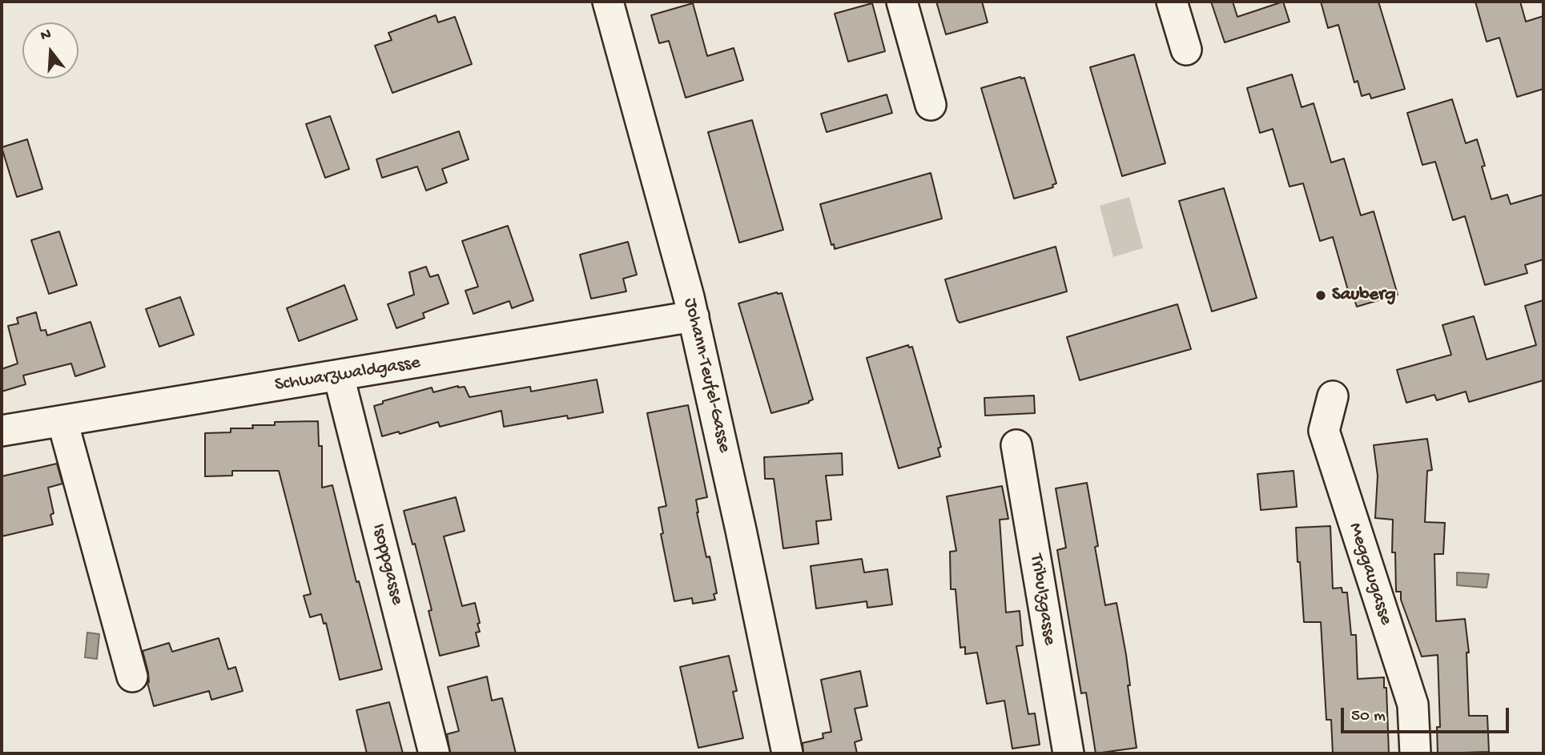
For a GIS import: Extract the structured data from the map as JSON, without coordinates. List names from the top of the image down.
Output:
{
  "streets": {
    "street": [
      "Schwarzwaldgasse",
      "Johann-Teufel-Gasse",
      "Isoppgasse",
      "Meggaugasse",
      "Tribulzgasse"
    ]
  },
  "crossings": [
    ["Schwarzwaldgasse", "Johann-Teufel-Gasse"],
    ["Schwarzwaldgasse", "Isoppgasse"]
  ],
  "places": ["Sauberg"],
  "scale_bar": "50 m",
  "north": "top"
}
